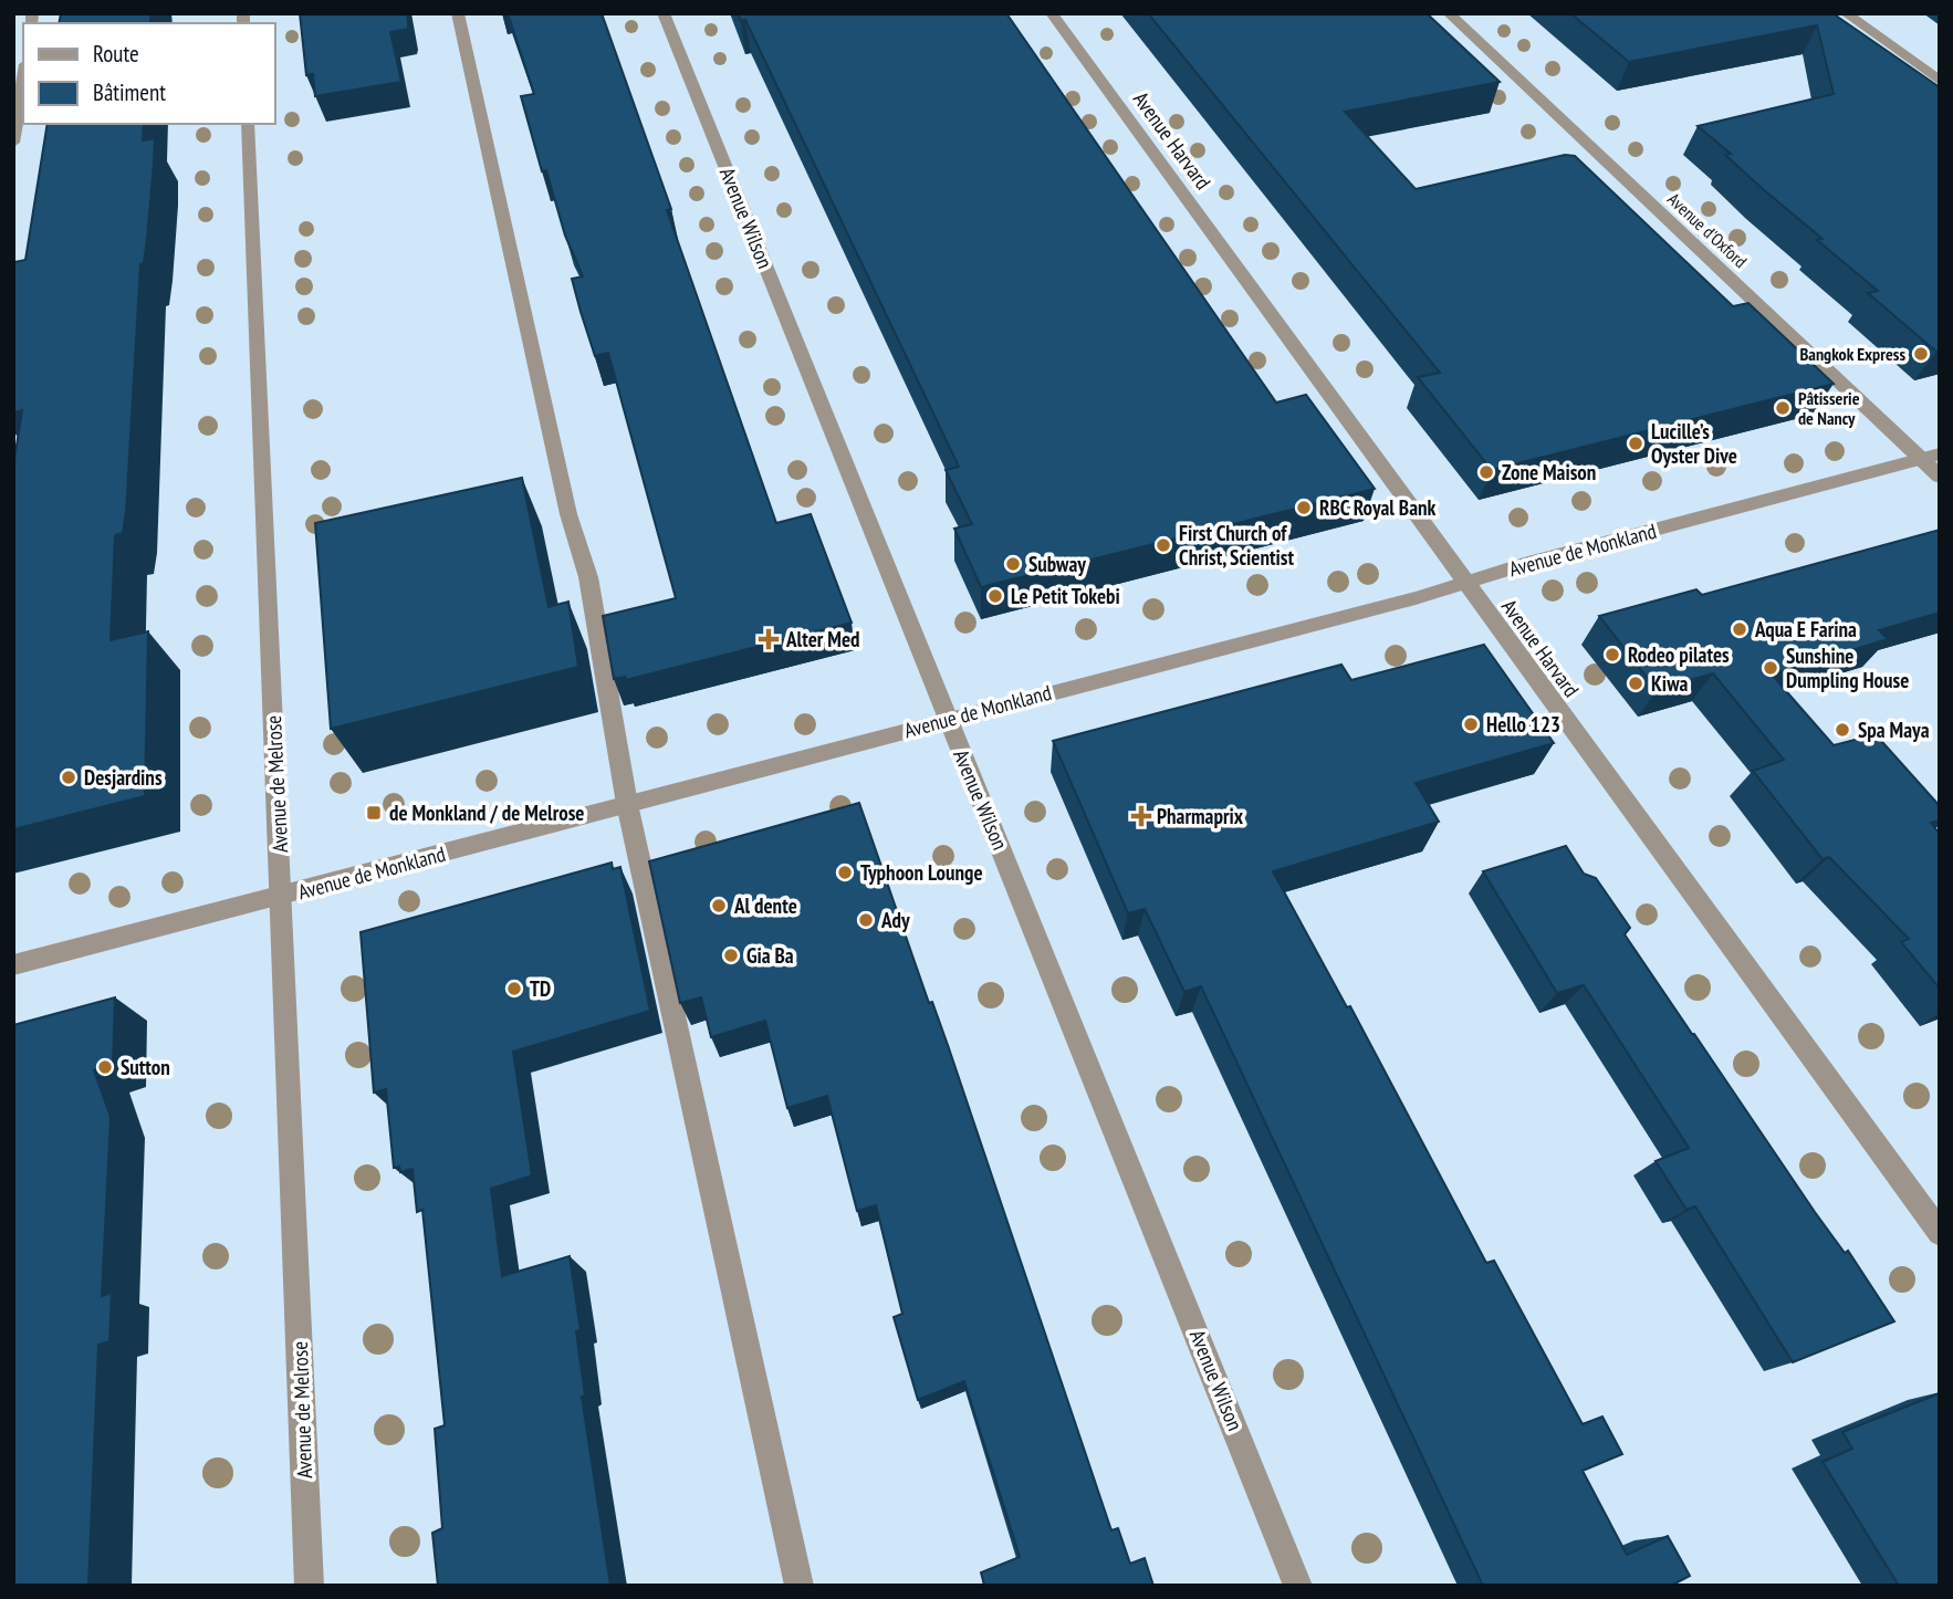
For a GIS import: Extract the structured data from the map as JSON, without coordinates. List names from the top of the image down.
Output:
{
  "streets": {
    "street": [
      "Avenue Harvard",
      "Avenue Wilson",
      "Avenue d'Oxford",
      "Avenue de Monkland",
      "Avenue de Melrose"
    ]
  },
  "crossings": [
    ["Avenue Harvard", "Avenue de Monkland"],
    ["Avenue Wilson", "Avenue de Monkland"],
    ["Avenue d'Oxford", "Avenue de Monkland"],
    ["Avenue de Monkland", "Avenue de Melrose"]
  ],
  "places": {
    "other": [
      "Bangkok Express",
      "Pâtisserie de Nancy",
      "Lucille’s Oyster Dive",
      "Zone Maison",
      "RBC Royal Bank",
      "First Church of Christ, Scientist",
      "Subway",
      "Le Petit Tokebi",
      "Aqua E Farina",
      "Rodeo pilates",
      "Sunshine Dumpling House",
      "Kiwa",
      "Hello 123",
      "Spa Maya",
      "Desjardins",
      "Typhoon Lounge",
      "Al dente",
      "Ady",
      "Gia Ba",
      "TD",
      "Sutton"
    ],
    "health": ["Alter Med", "Pharmaprix"],
    "transit": ["de Monkland / de Melrose"]
  },
  "legend": ["Route", "Bâtiment"]
}
